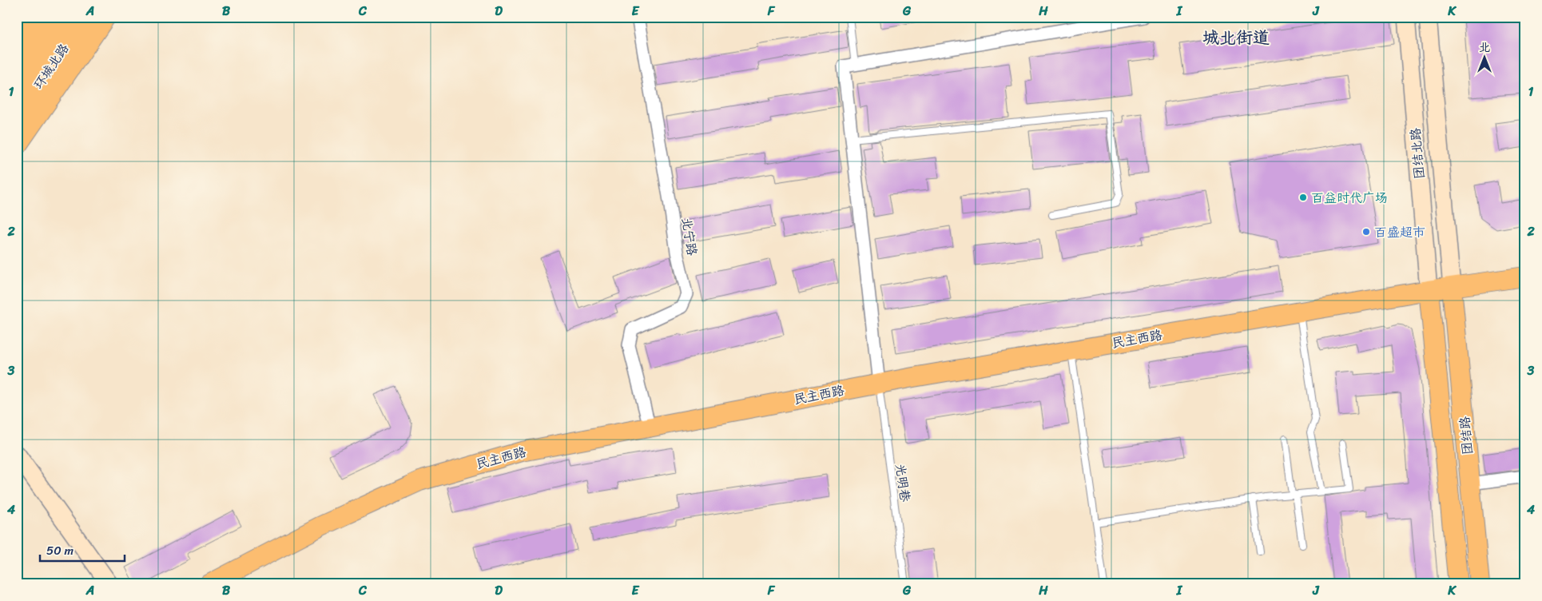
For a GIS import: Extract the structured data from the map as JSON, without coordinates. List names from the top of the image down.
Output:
{
  "streets": {
    "highway": ["环城北路"],
    "main road": ["团结北路", "民主西路", "团结路"],
    "street": ["北宁路"],
    "lane": ["光明巷"]
  },
  "crossings": [
    ["团结北路", "民主西路"],
    ["团结北路", "团结路"],
    ["北宁路", "民主西路"],
    ["民主西路", "团结路"],
    ["民主西路", "光明巷"]
  ],
  "districts": ["城北街道"],
  "places": ["百益时代广场", "百盛超市"],
  "scale_bar": "50 m",
  "north": "top",
  "grid": {
    "columns": [
      "A",
      "B",
      "C",
      "D",
      "E",
      "F",
      "G",
      "H",
      "I",
      "J",
      "K"
    ],
    "rows": [
      "1",
      "2",
      "3",
      "4"
    ]
  }
}
